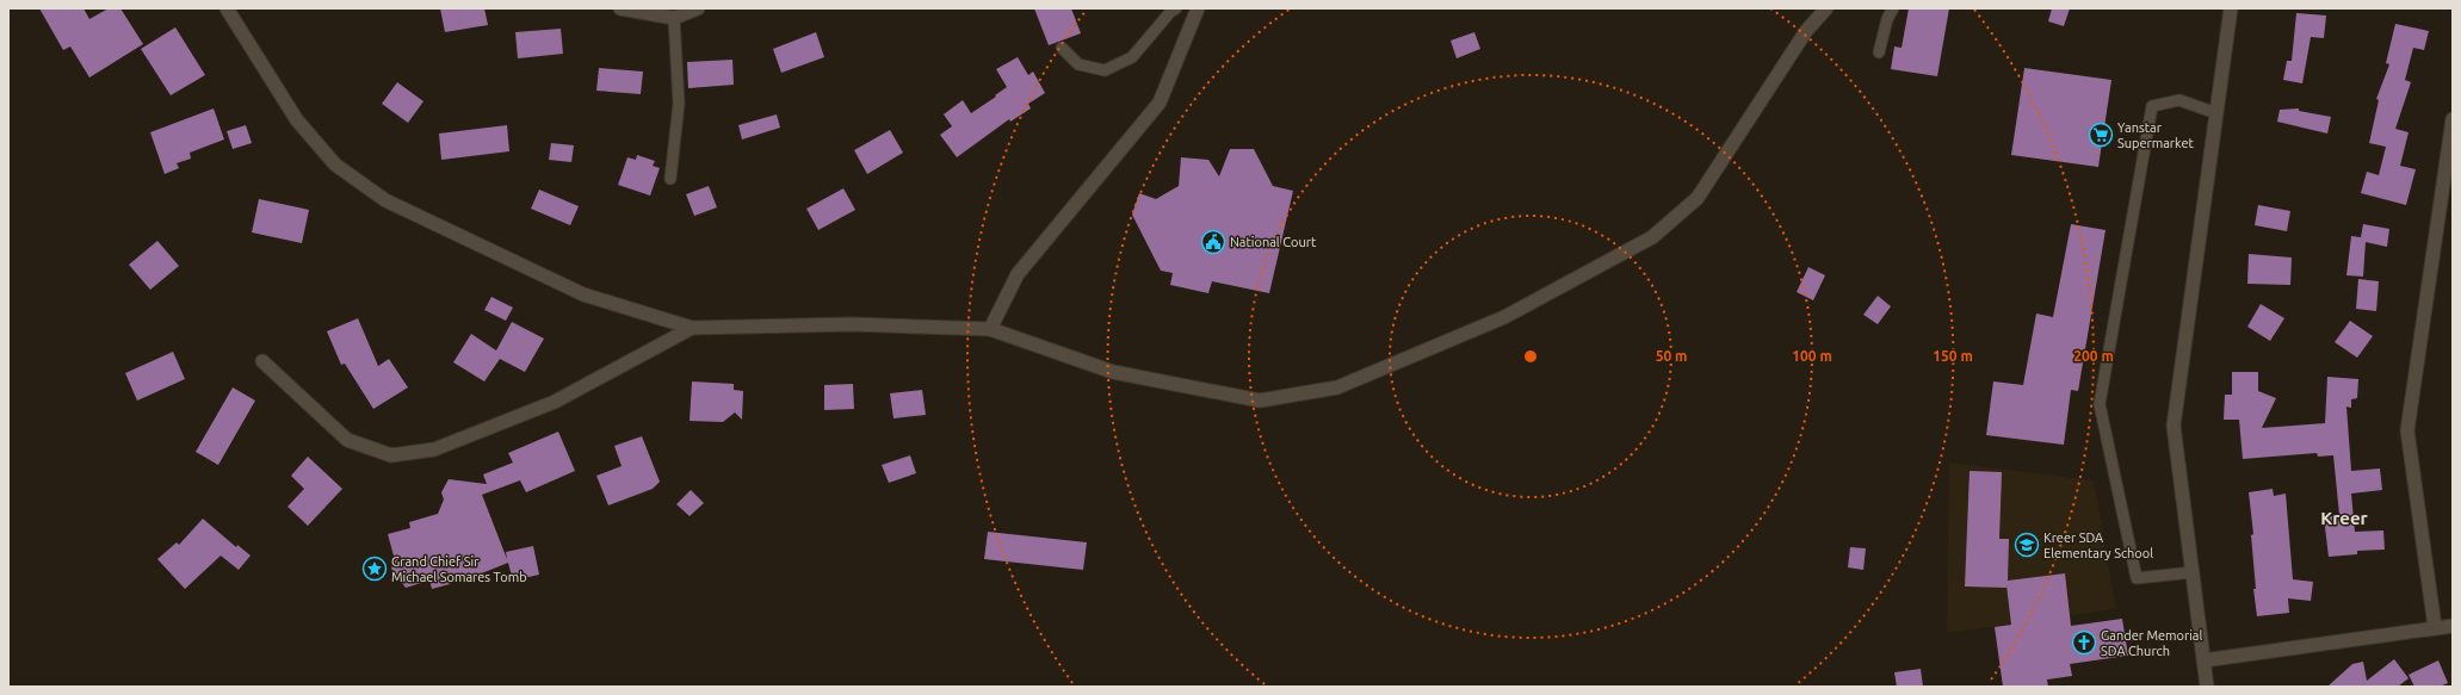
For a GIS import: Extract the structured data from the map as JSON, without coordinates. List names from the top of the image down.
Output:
{
  "districts": ["Kreer"],
  "places": {
    "supermarket": ["Yanstar Supermarket"],
    "public building": ["National Court"],
    "school or university": ["Kreer SDA Elementary School"],
    "place": ["Grand Chief Sir Michael Somares Tomb"],
    "church": ["Gander Memorial SDA Church"]
  },
  "rings": [
    "50 m",
    "100 m",
    "150 m",
    "200 m"
  ]
}
